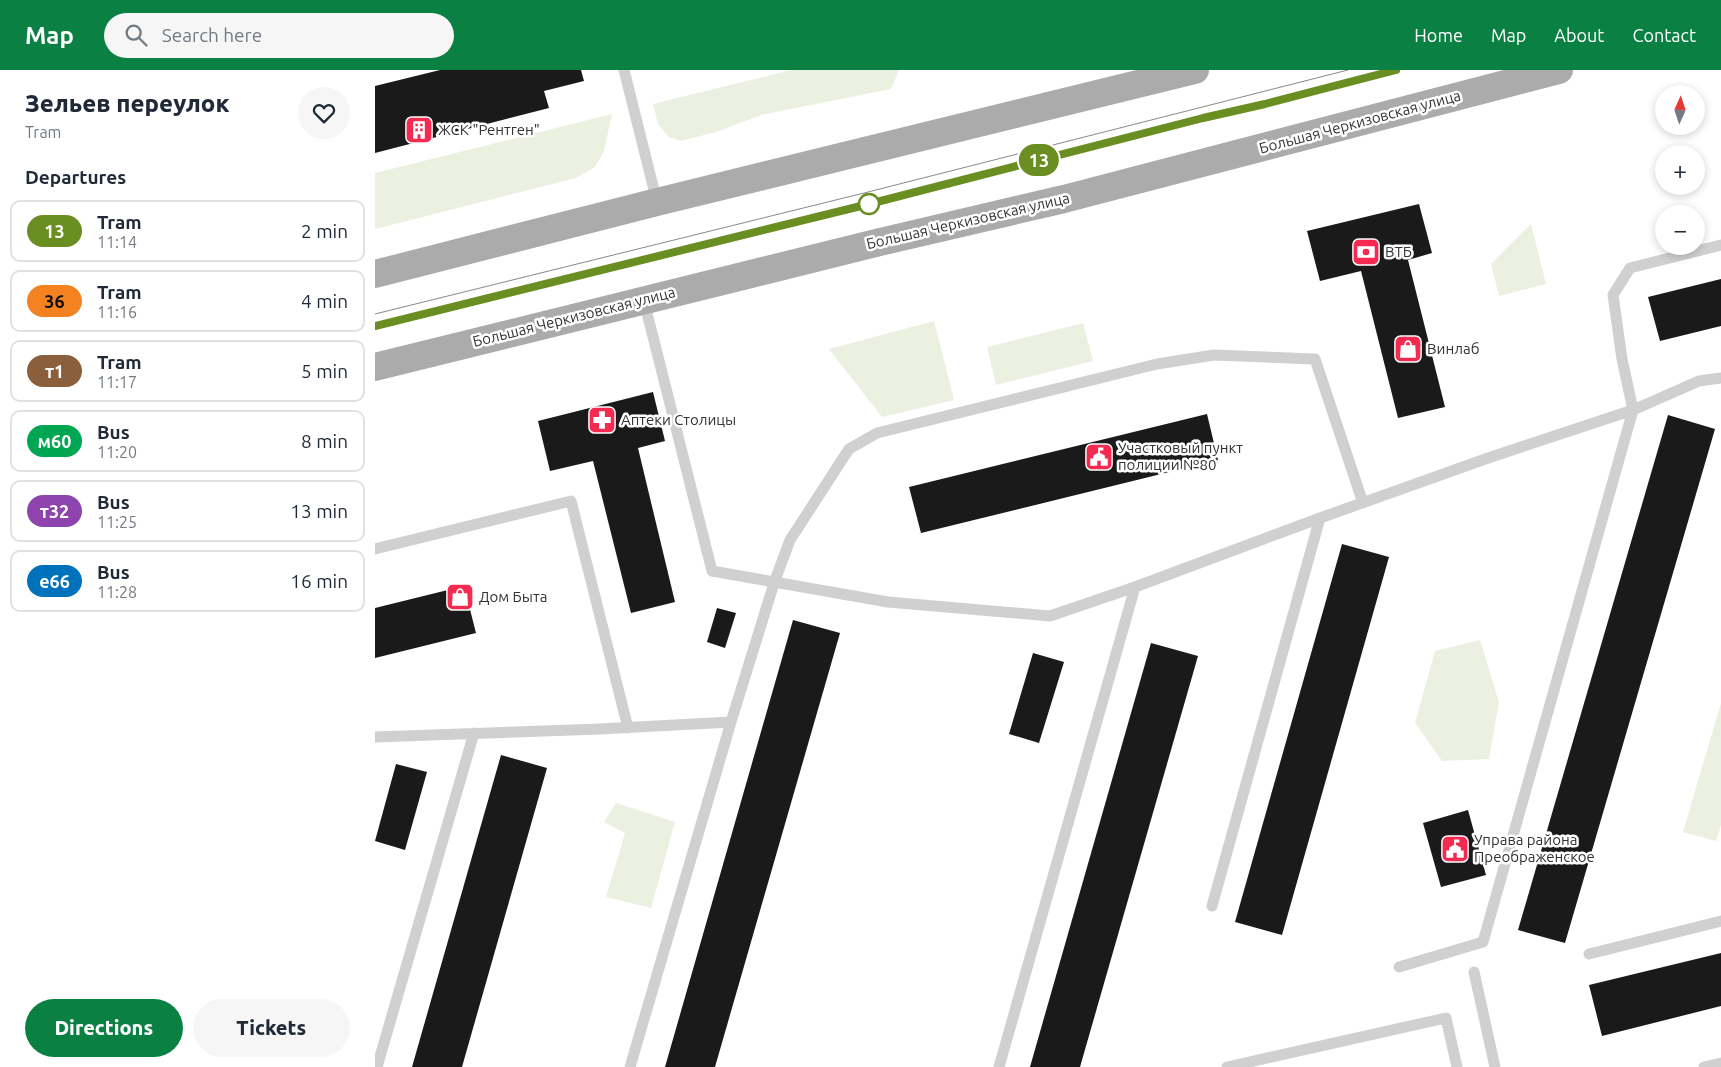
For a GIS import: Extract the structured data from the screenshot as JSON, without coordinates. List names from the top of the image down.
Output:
{
  "streets": {
    "main road": ["Большая Черкизовская улица"]
  },
  "places": {
    "building": ["ЖСК \"Рентген\""],
    "bank": ["ВТБ"],
    "shop": ["Винлаб", "Дом Быта"],
    "pharmacy": ["Аптеки Столицы"],
    "public building": ["Участковый пункт полиции №80", "Управа района Преображенское"]
  },
  "lines": ["tram line 13"],
  "north": "top",
  "page": {
    "header": "Map",
    "search": "Search here",
    "nav": [
      "Home",
      "Map",
      "About",
      "Contact"
    ],
    "heading": [
      ["Зельев переулок", "Tram"],
      "Departures"
    ],
    "on_map": "13",
    "map_buttons": ["+", "−"],
    "list": [
      {
        "mark": "13",
        "name": "Tram",
        "note": "11:14",
        "value": "2 min"
      },
      {
        "mark": "36",
        "name": "Tram",
        "note": "11:16",
        "value": "4 min"
      },
      {
        "mark": "т1",
        "name": "Tram",
        "note": "11:17",
        "value": "5 min"
      },
      {
        "mark": "м60",
        "name": "Bus",
        "note": "11:20",
        "value": "8 min"
      },
      {
        "mark": "т32",
        "name": "Bus",
        "note": "11:25",
        "value": "13 min"
      },
      {
        "mark": "е66",
        "name": "Bus",
        "note": "11:28",
        "value": "16 min"
      }
    ],
    "buttons": ["Directions", "Tickets"]
  }
}
